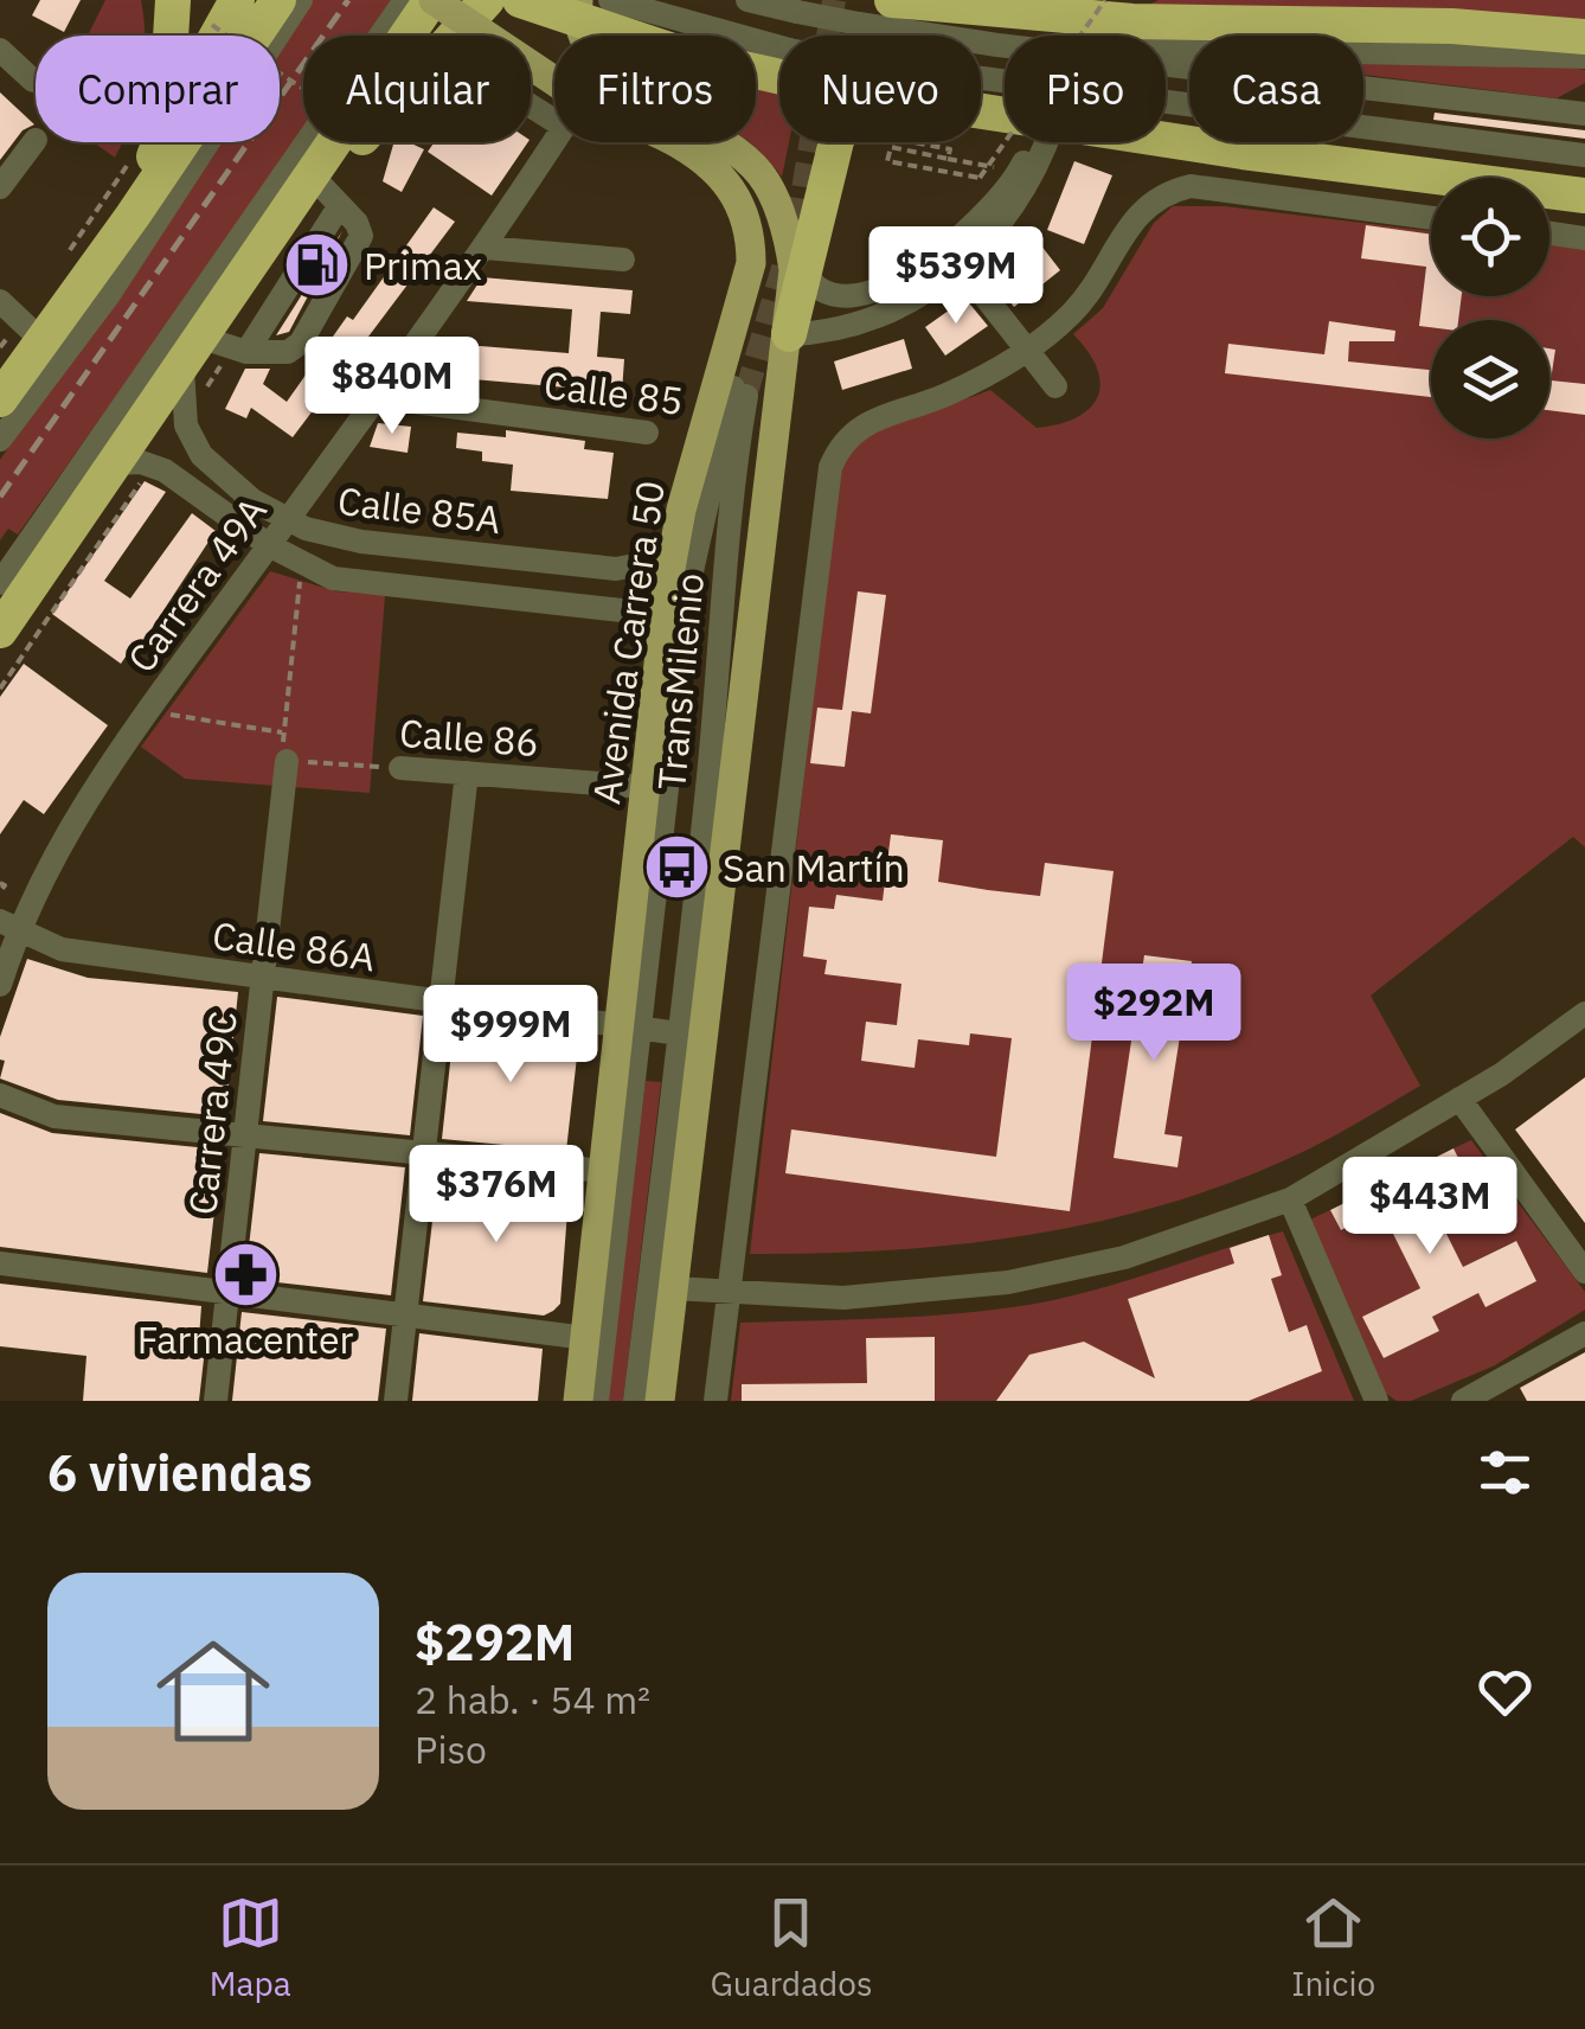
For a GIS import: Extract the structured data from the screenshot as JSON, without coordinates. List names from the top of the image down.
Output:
{
  "streets": {
    "main road": ["Avenida Carrera 50"],
    "street": [
      "Calle 85",
      "Calle 85A",
      "Carrera 49A",
      "TransMilenio",
      "Calle 86",
      "Calle 86A",
      "Carrera 49C"
    ]
  },
  "crossings": [
    ["Calle 85", "Carrera 49A"],
    ["Calle 85A", "Carrera 49A"],
    ["Calle 85A", "Avenida Carrera 50"],
    ["Carrera 49A", "Calle 86A"],
    ["Avenida Carrera 50", "TransMilenio"],
    ["Avenida Carrera 50", "Calle 86"],
    ["Avenida Carrera 50", "Calle 86A"],
    ["TransMilenio", "Calle 86A"],
    ["Calle 86", "Carrera 49C"],
    ["Calle 86A", "Carrera 49C"]
  ],
  "places": {
    "fuel station": ["Primax"],
    "bus stop": ["San Martín"],
    "pharmacy": ["Farmacenter"]
  },
  "page": {
    "chip": [
      "Comprar",
      "Alquilar",
      "Filtros",
      "Nuevo",
      "Piso",
      "Casa"
    ],
    "price": [
      "$539M",
      "$840M",
      "$292M",
      "$999M",
      "$376M",
      "$443M"
    ],
    "heading": "6 viviendas",
    "list": [
      {
        "name": "$292M",
        "note": "2 hab. · 54 m² · Piso"
      }
    ],
    "tabs": ["Mapa", "Guardados", "Inicio"]
  }
}
